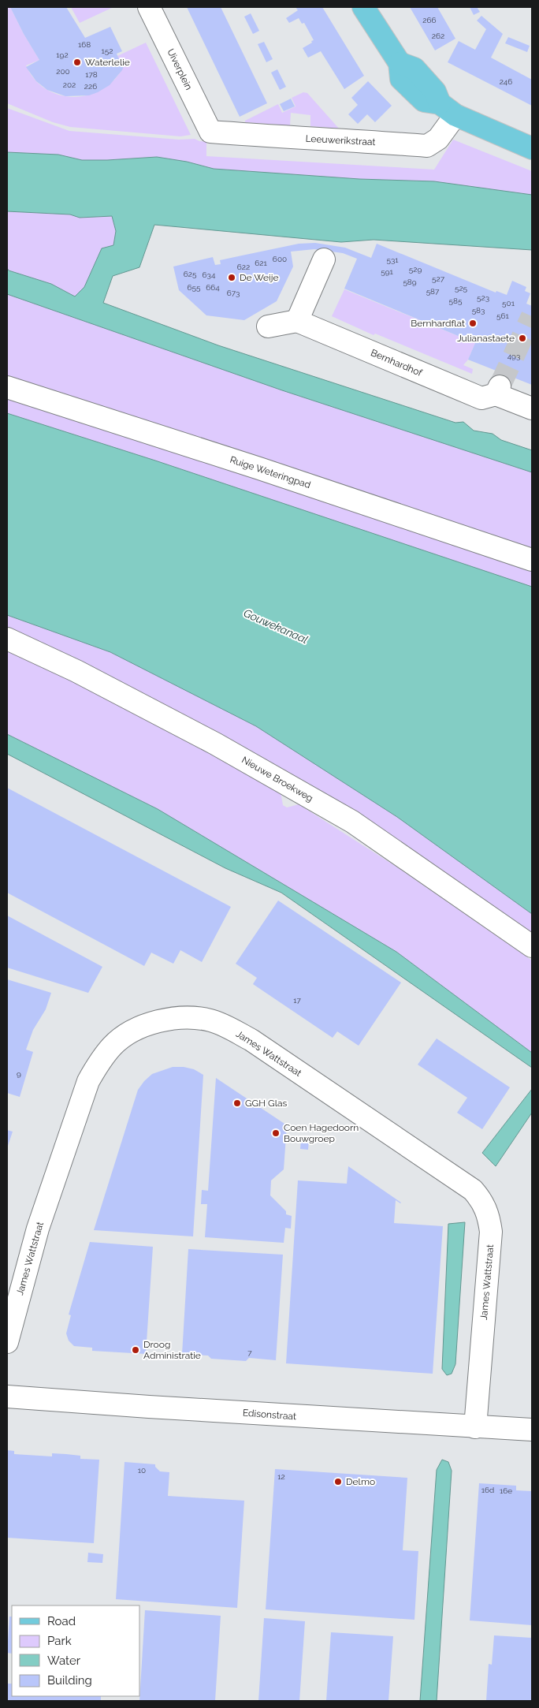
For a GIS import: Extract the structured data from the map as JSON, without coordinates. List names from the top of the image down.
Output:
{
  "streets": {
    "street": [
      "Uiverplein",
      "Leeuwerikstraat",
      "Bernhardhof",
      "Ruige Weteringpad",
      "Nieuwe Broekweg",
      "James Wattstraat",
      "Edisonstraat"
    ]
  },
  "crossings": [
    ["Uiverplein", "Leeuwerikstraat"],
    ["James Wattstraat", "Edisonstraat"]
  ],
  "water": ["Gouwekanaal"],
  "places": [
    "Waterlelie",
    "De Weije",
    "Bernhardflat",
    "Julianastaete",
    "GGH Glas",
    "Coen Hagedoorn Bouwgroep",
    "Droog Administratie",
    "Delmo"
  ],
  "house_numbers": [
    "266",
    "262",
    "168",
    "152",
    "192",
    "200",
    "178",
    "246",
    "202",
    "226",
    "600",
    "531",
    "621",
    "622",
    "529",
    "591",
    "625",
    "634",
    "527",
    "589",
    "655",
    "664",
    "525",
    "587",
    "673",
    "523",
    "585",
    "501",
    "583",
    "561",
    "493",
    "17",
    "9",
    "7",
    "10",
    "12",
    "16d",
    "16e"
  ],
  "legend": [
    "Road",
    "Park",
    "Water",
    "Building"
  ]
}
